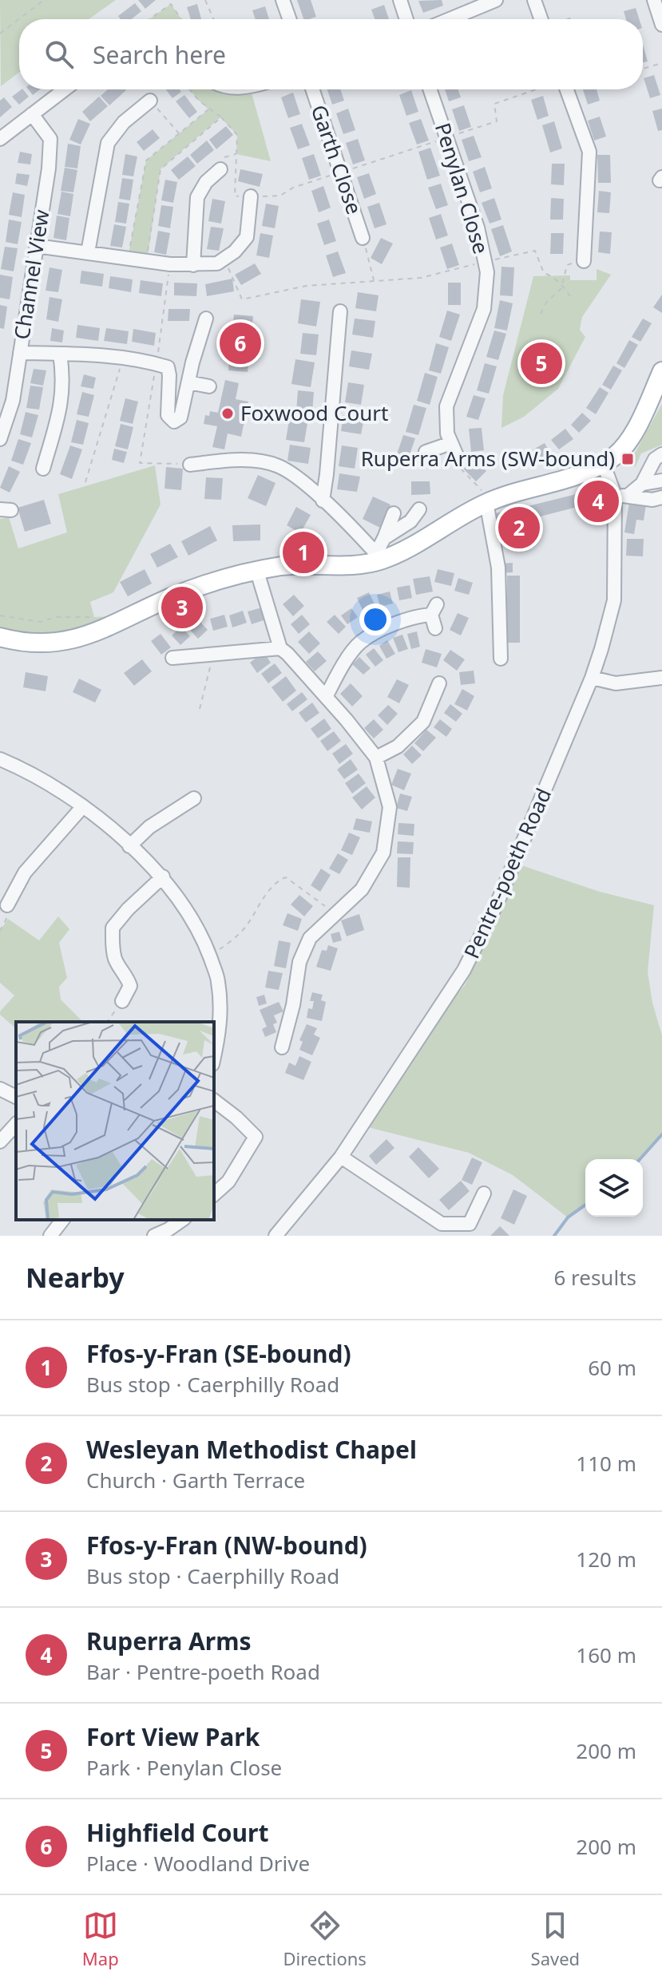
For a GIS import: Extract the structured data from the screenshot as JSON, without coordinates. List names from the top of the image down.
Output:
{
  "streets": {
    "street": [
      "Garth Close",
      "Penylan Close",
      "Channel View",
      "Pentre-poeth Road"
    ]
  },
  "places": {
    "other": ["Foxwood Court"],
    "transit": ["Ruperra Arms (SW-bound)"]
  },
  "page": {
    "search": "Search here",
    "pins": [
      "6",
      "5",
      "4",
      "2",
      "1",
      "3"
    ],
    "heading": ["Nearby", "6 results"],
    "list": [
      {
        "mark": "1",
        "name": "Ffos-y-Fran (SE-bound)",
        "note": "Bus stop · Caerphilly Road",
        "value": "60 m"
      },
      {
        "mark": "2",
        "name": "Wesleyan Methodist Chapel",
        "note": "Church · Garth Terrace",
        "value": "110 m"
      },
      {
        "mark": "3",
        "name": "Ffos-y-Fran (NW-bound)",
        "note": "Bus stop · Caerphilly Road",
        "value": "120 m"
      },
      {
        "mark": "4",
        "name": "Ruperra Arms",
        "note": "Bar · Pentre-poeth Road",
        "value": "160 m"
      },
      {
        "mark": "5",
        "name": "Fort View Park",
        "note": "Park · Penylan Close",
        "value": "200 m"
      },
      {
        "mark": "6",
        "name": "Highfield Court",
        "note": "Place · Woodland Drive",
        "value": "200 m"
      }
    ],
    "nav": ["Map", "Directions", "Saved"]
  }
}
